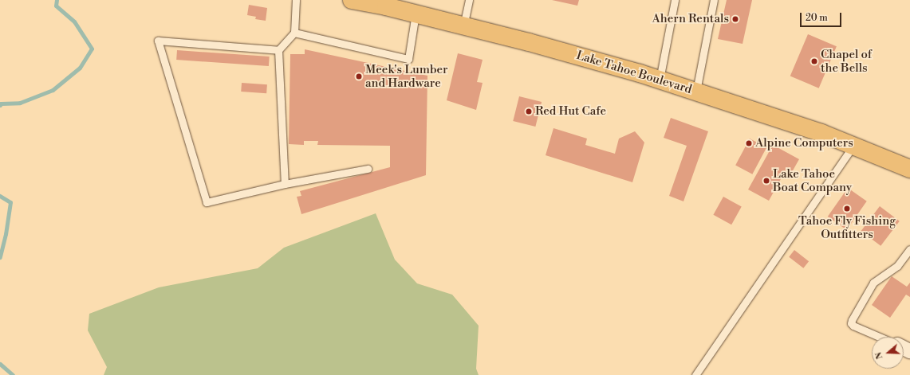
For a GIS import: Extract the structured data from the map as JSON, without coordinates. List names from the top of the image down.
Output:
{
  "streets": {
    "highway": ["Lake Tahoe Boulevard"]
  },
  "places": [
    "Ahern Rentals",
    "Chapel of the Bells",
    "Meek's Lumber and Hardware",
    "Red Hut Cafe",
    "Alpine Computers",
    "Lake Tahoe Boat Company",
    "Tahoe Fly Fishing Outfitters"
  ],
  "scale_bar": "20 m",
  "north": "left"
}
